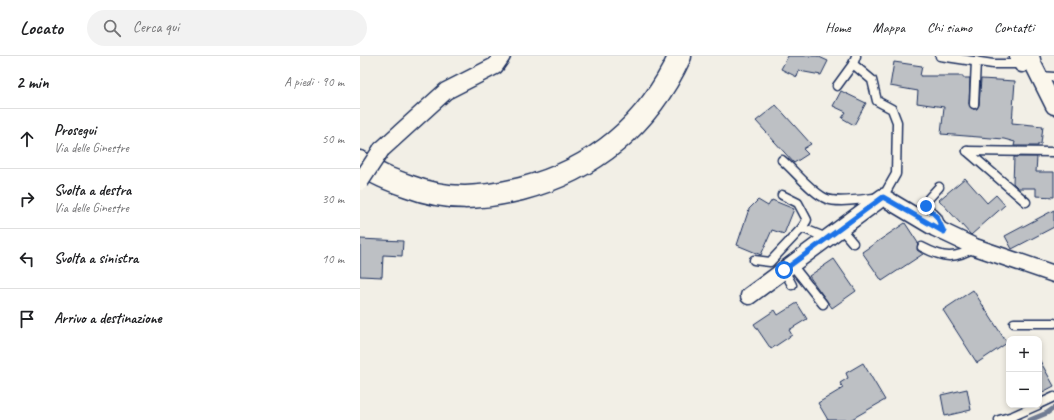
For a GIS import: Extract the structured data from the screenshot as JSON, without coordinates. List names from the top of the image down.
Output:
{
  "page": {
    "header": "Locato",
    "search": "Cerca qui",
    "nav": [
      "Home",
      "Mappa",
      "Chi siamo",
      "Contatti"
    ],
    "heading": ["2 min", "A piedi · 90 m"],
    "list": [
      ["Prosegui", "Via delle Ginestre", "50 m"],
      ["Svolta a destra", "Via delle Ginestre", "30 m"],
      ["Svolta a sinistra", "10 m"],
      "Arrivo a destinazione"
    ],
    "map_buttons": ["+", "−"]
  }
}
